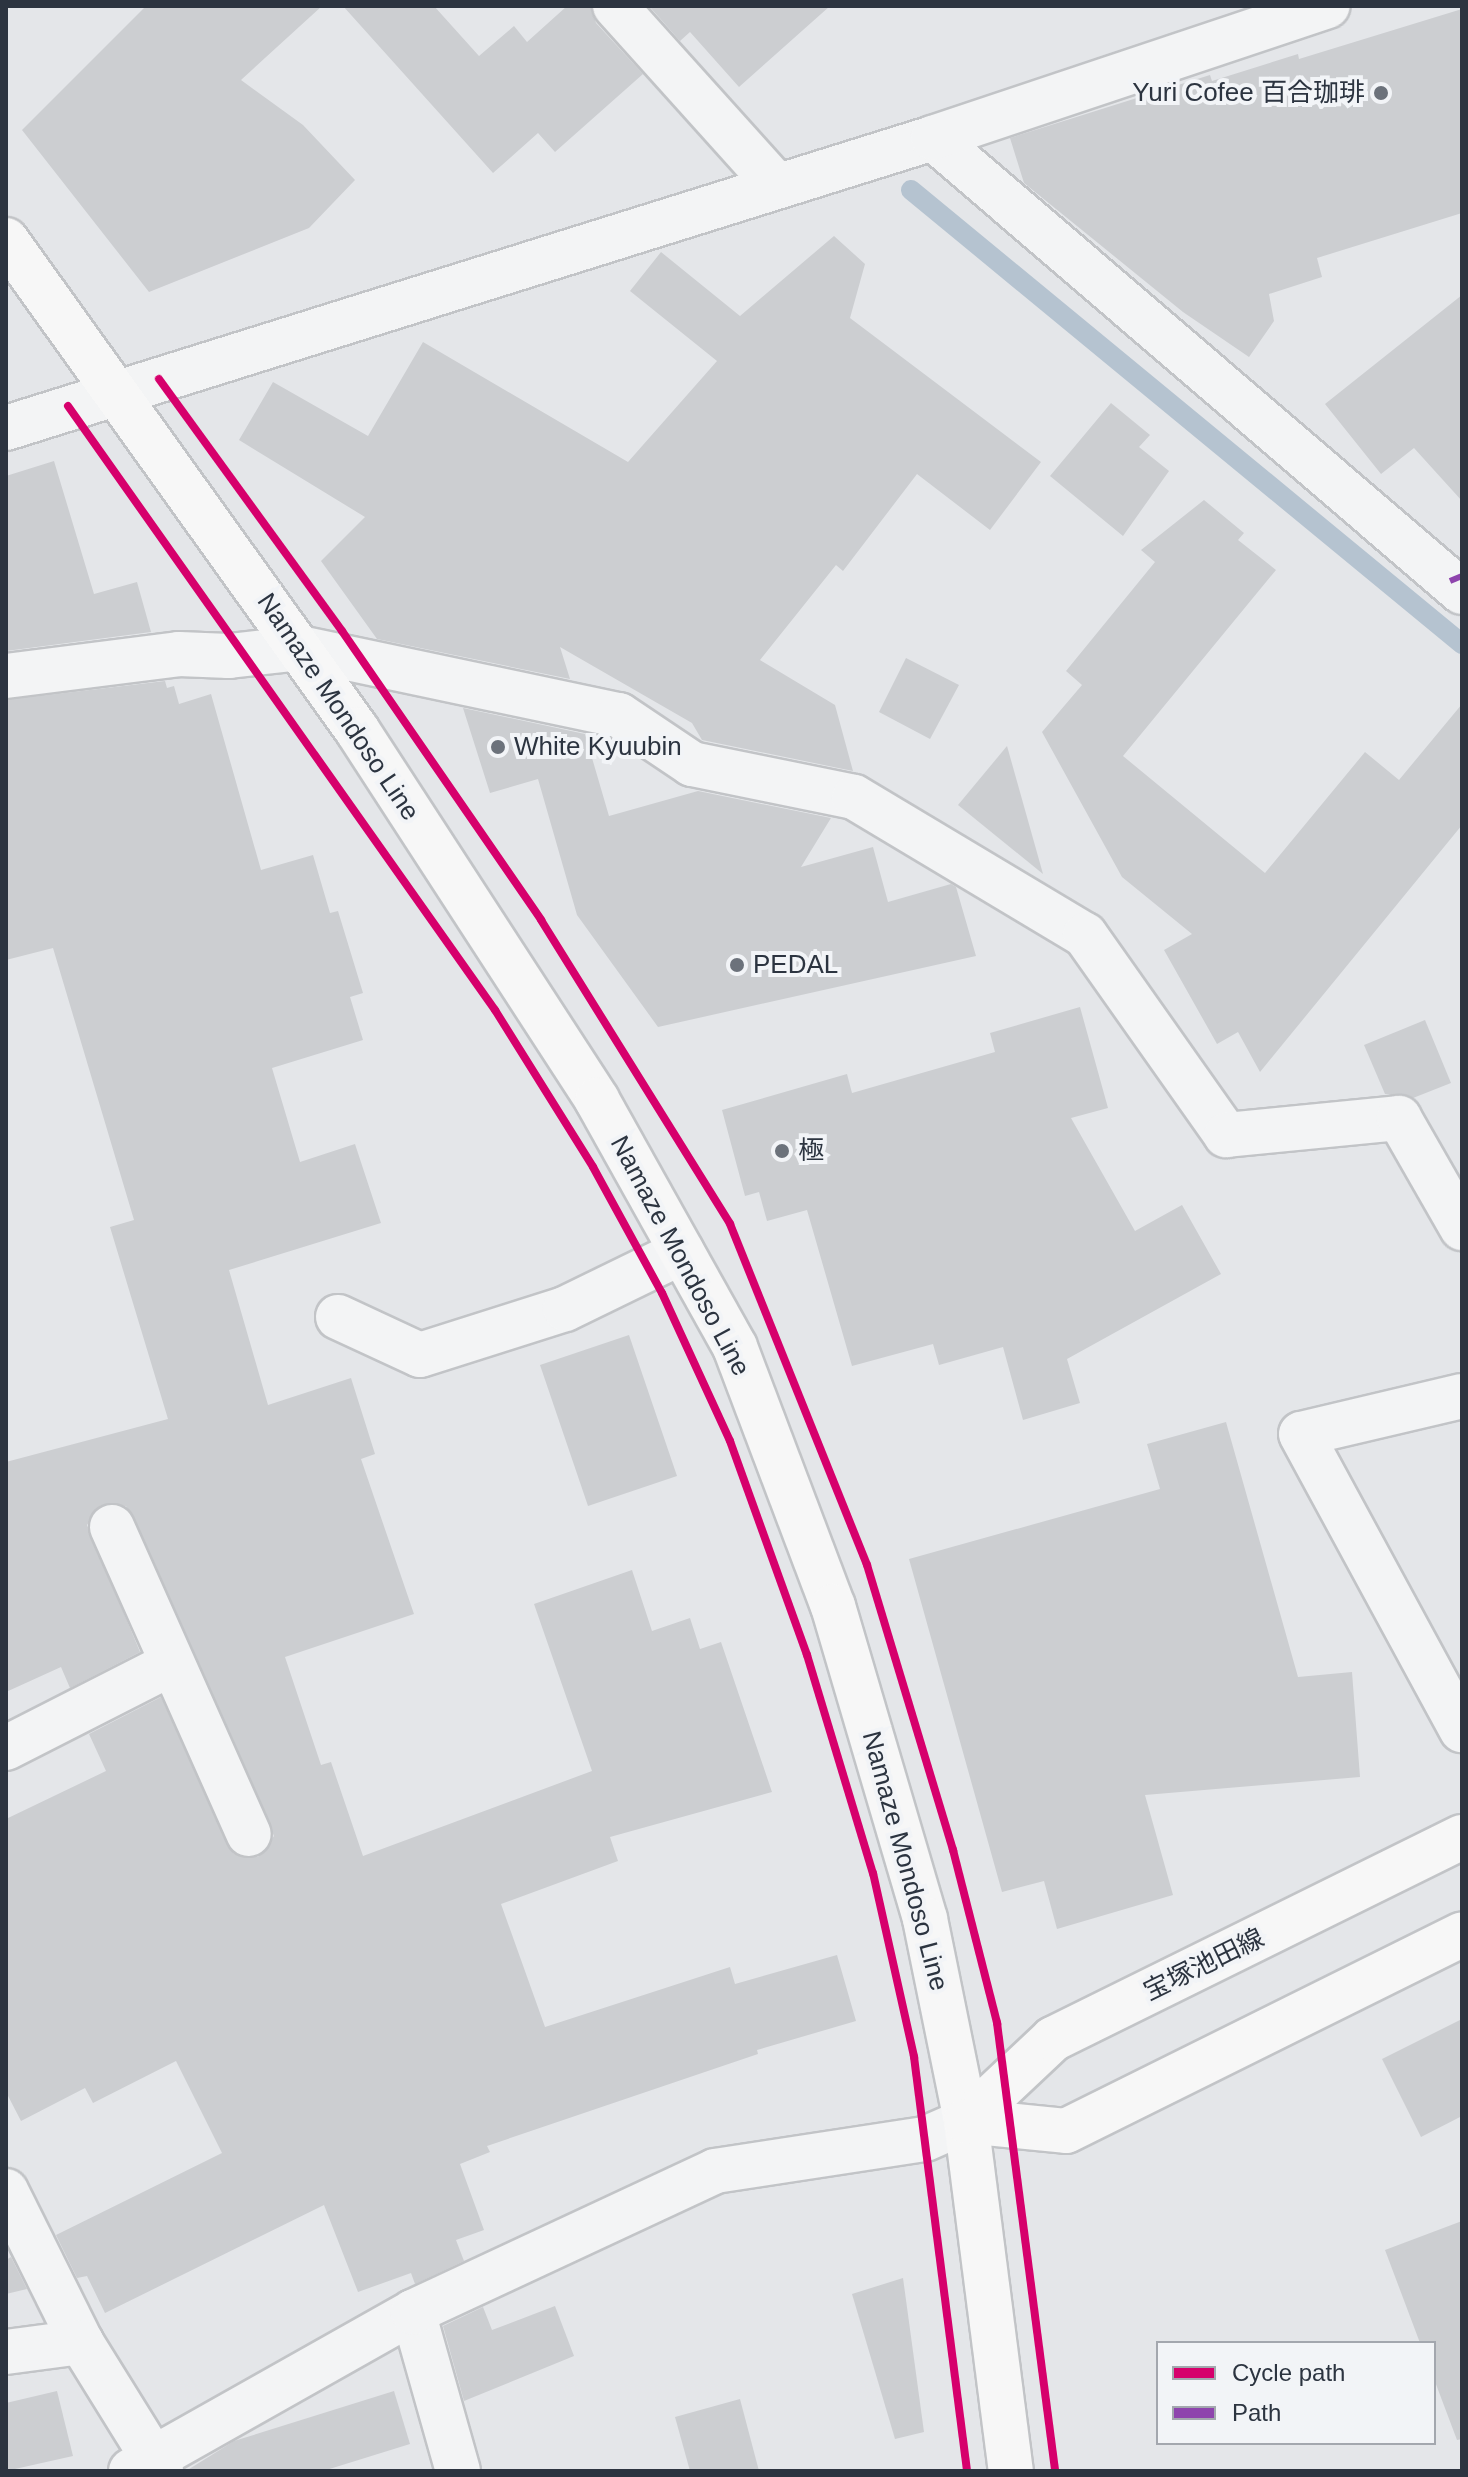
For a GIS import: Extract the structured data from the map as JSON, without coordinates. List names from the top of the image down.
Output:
{
  "streets": {
    "main road": ["Namaze Mondoso Line", "宝塚池田線"]
  },
  "crossings": [
    ["Namaze Mondoso Line", "宝塚池田線"]
  ],
  "places": [
    "Yuri Cofee 百合珈琲",
    "White Kyuubin",
    "PEDAL",
    "極"
  ],
  "legend": ["Cycle path", "Path"]
}
